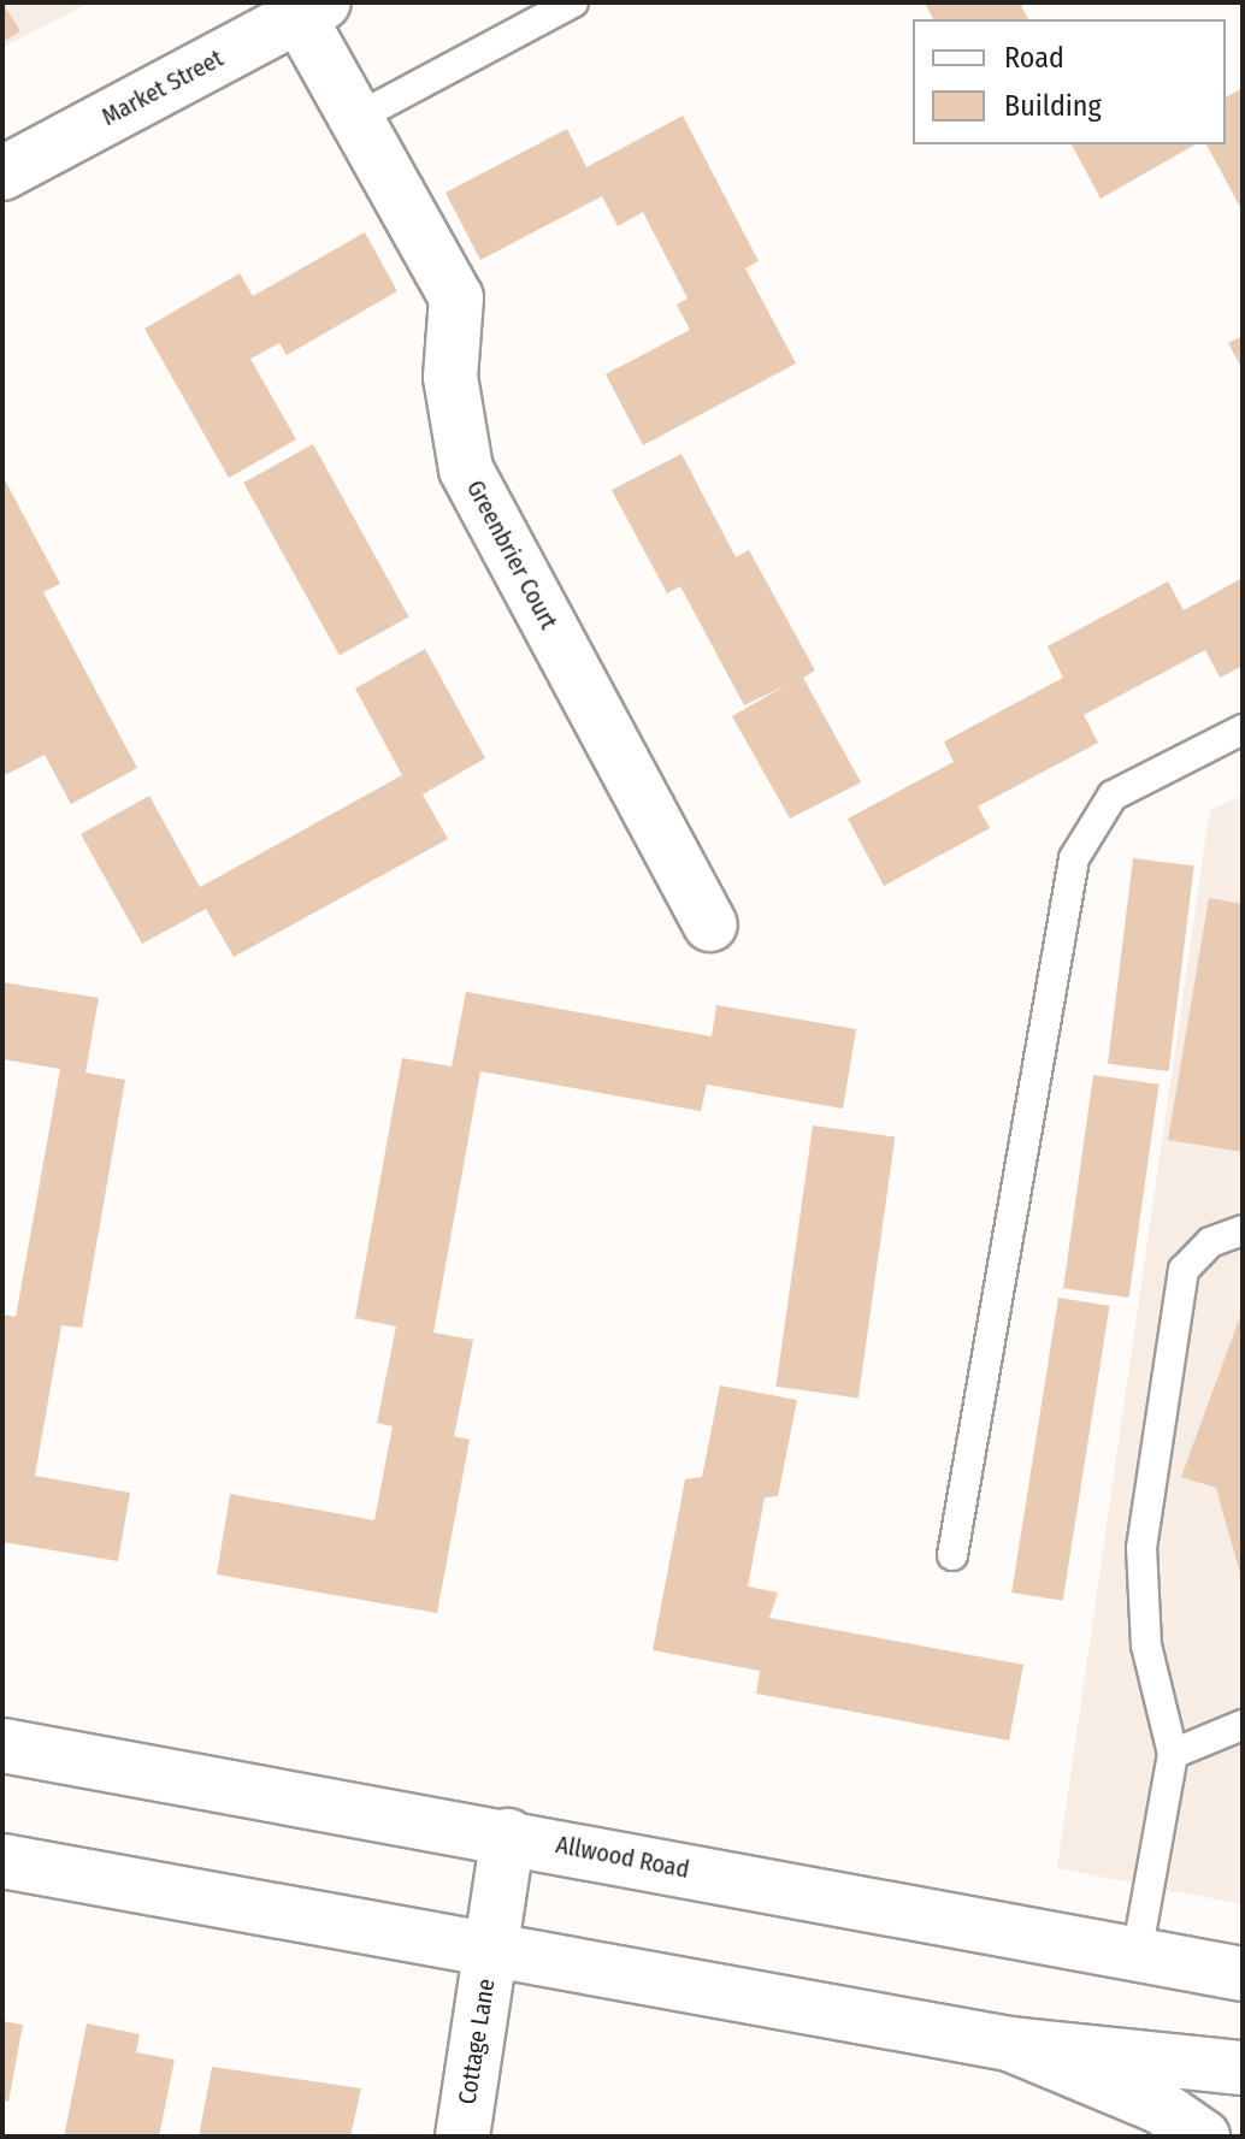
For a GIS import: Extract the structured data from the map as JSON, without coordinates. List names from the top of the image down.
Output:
{
  "streets": {
    "main road": [
      "Market Street",
      "Greenbrier Court",
      "Allwood Road",
      "Cottage Lane"
    ]
  },
  "crossings": [
    ["Market Street", "Greenbrier Court"],
    ["Allwood Road", "Cottage Lane"]
  ],
  "legend": ["Road", "Building"]
}
